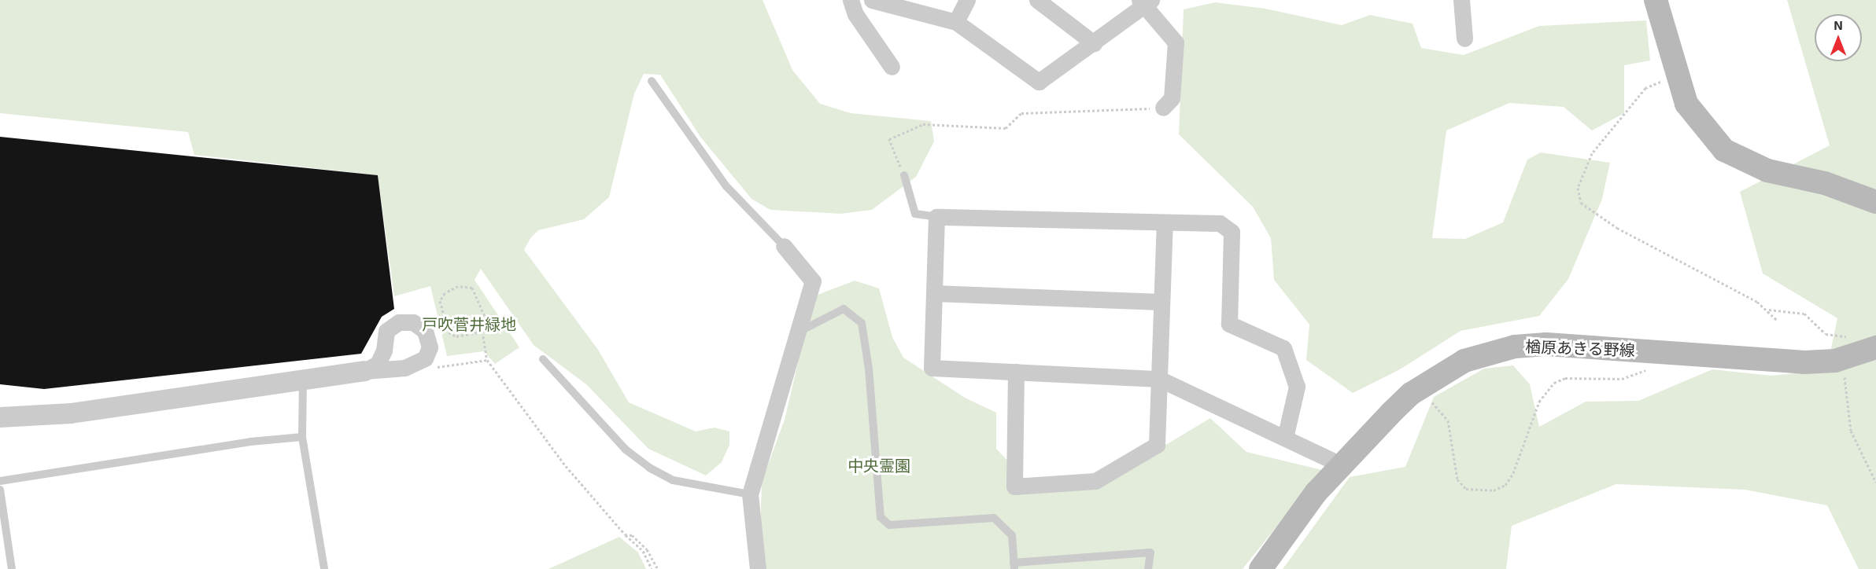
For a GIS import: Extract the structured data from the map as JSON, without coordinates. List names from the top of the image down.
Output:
{
  "streets": {
    "main road": ["楢原あきる野線"]
  },
  "parks": ["戸吹菅井緑地", "中央霊園"],
  "north": "top"
}
